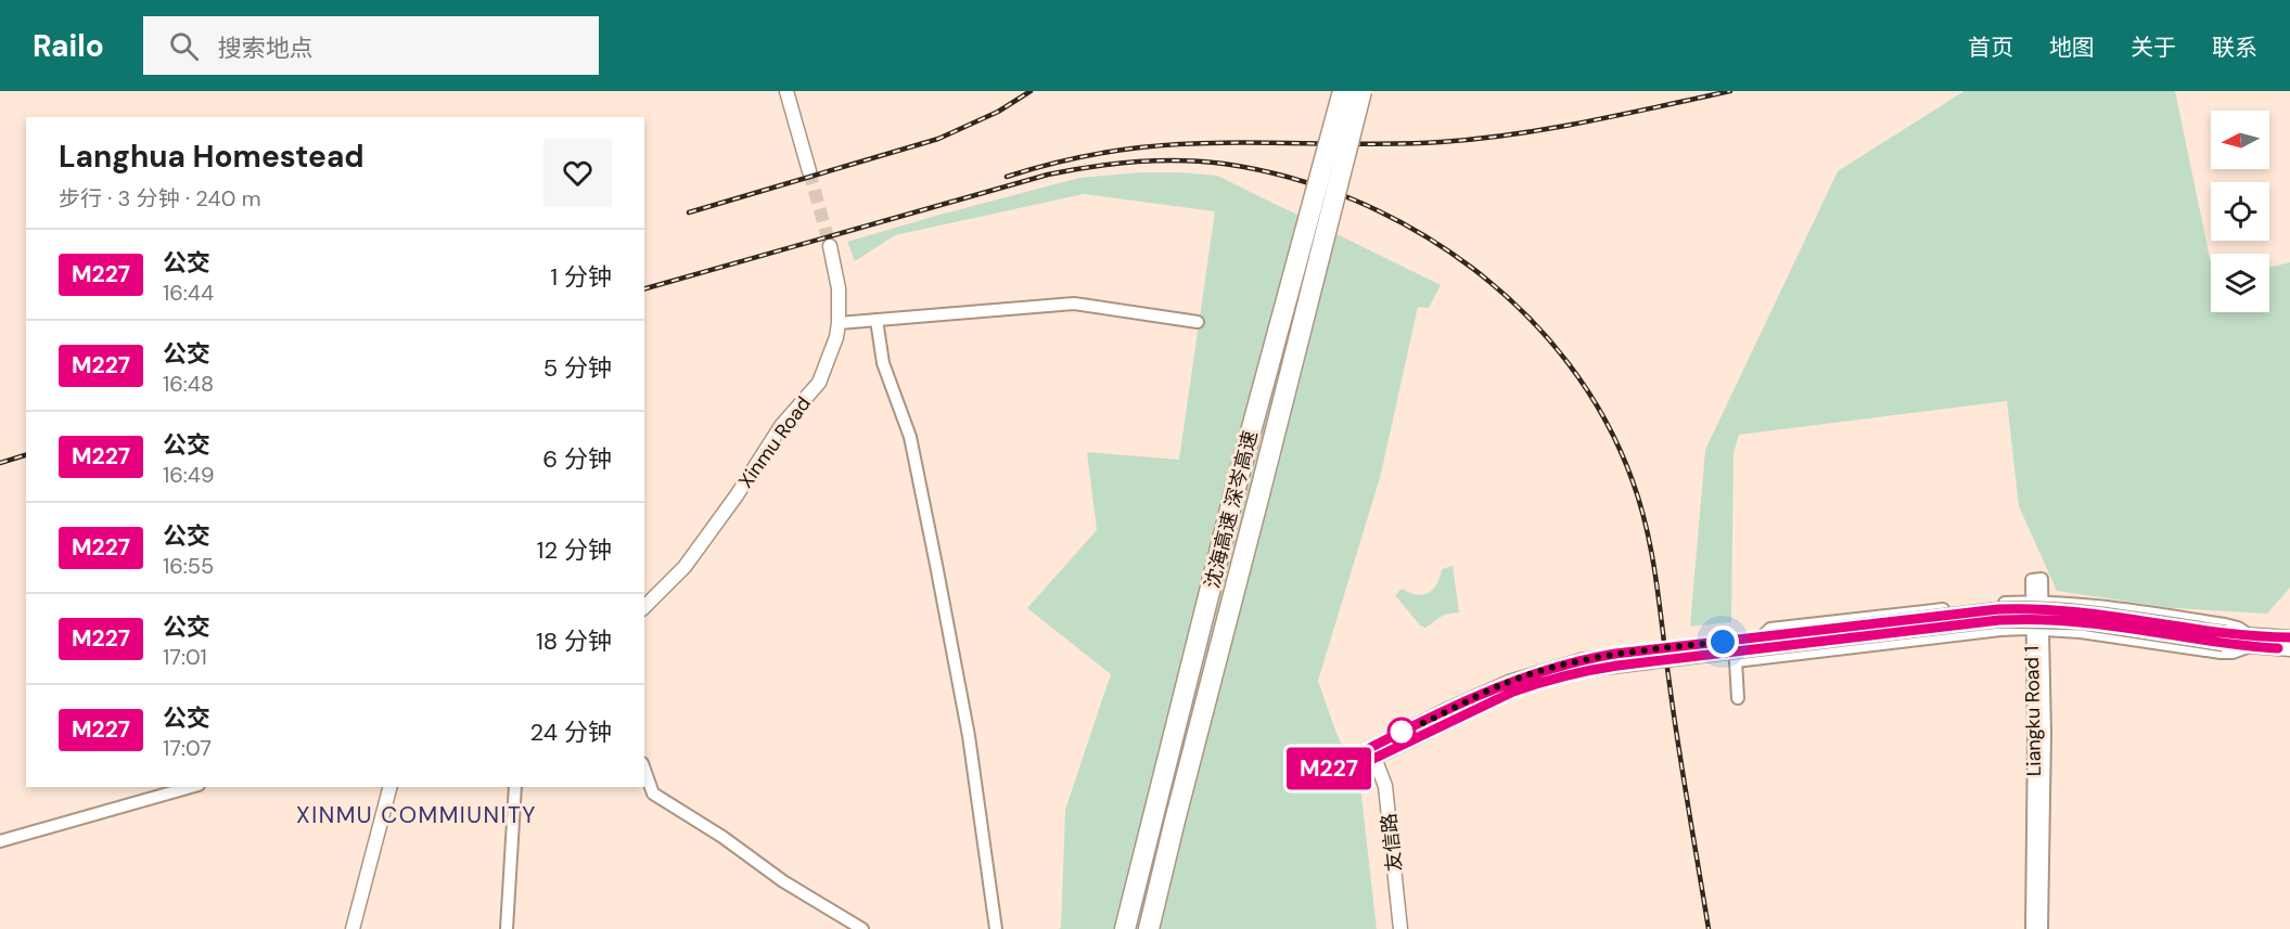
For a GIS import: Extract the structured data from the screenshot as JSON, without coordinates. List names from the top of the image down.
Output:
{
  "streets": {
    "highway": ["沈海高速 深岑高速"],
    "street": ["Xinmu Road", "Liangku Road 1", "友信路"]
  },
  "districts": ["XINMU COMMIUNITY"],
  "lines": ["bus line M227"],
  "north": "left",
  "page": {
    "header": "Railo",
    "search": "搜索地点",
    "nav": [
      "首页",
      "地图",
      "关于",
      "联系"
    ],
    "on_map": "M227",
    "heading": ["Langhua Homestead", "步行 · 3 分钟 · 240 m"],
    "list": [
      {
        "mark": "M227",
        "name": "公交",
        "note": "16:44",
        "value": "1 分钟"
      },
      {
        "mark": "M227",
        "name": "公交",
        "note": "16:48",
        "value": "5 分钟"
      },
      {
        "mark": "M227",
        "name": "公交",
        "note": "16:49",
        "value": "6 分钟"
      },
      {
        "mark": "M227",
        "name": "公交",
        "note": "16:55",
        "value": "12 分钟"
      },
      {
        "mark": "M227",
        "name": "公交",
        "note": "17:01",
        "value": "18 分钟"
      },
      {
        "mark": "M227",
        "name": "公交",
        "note": "17:07",
        "value": "24 分钟"
      }
    ]
  }
}
